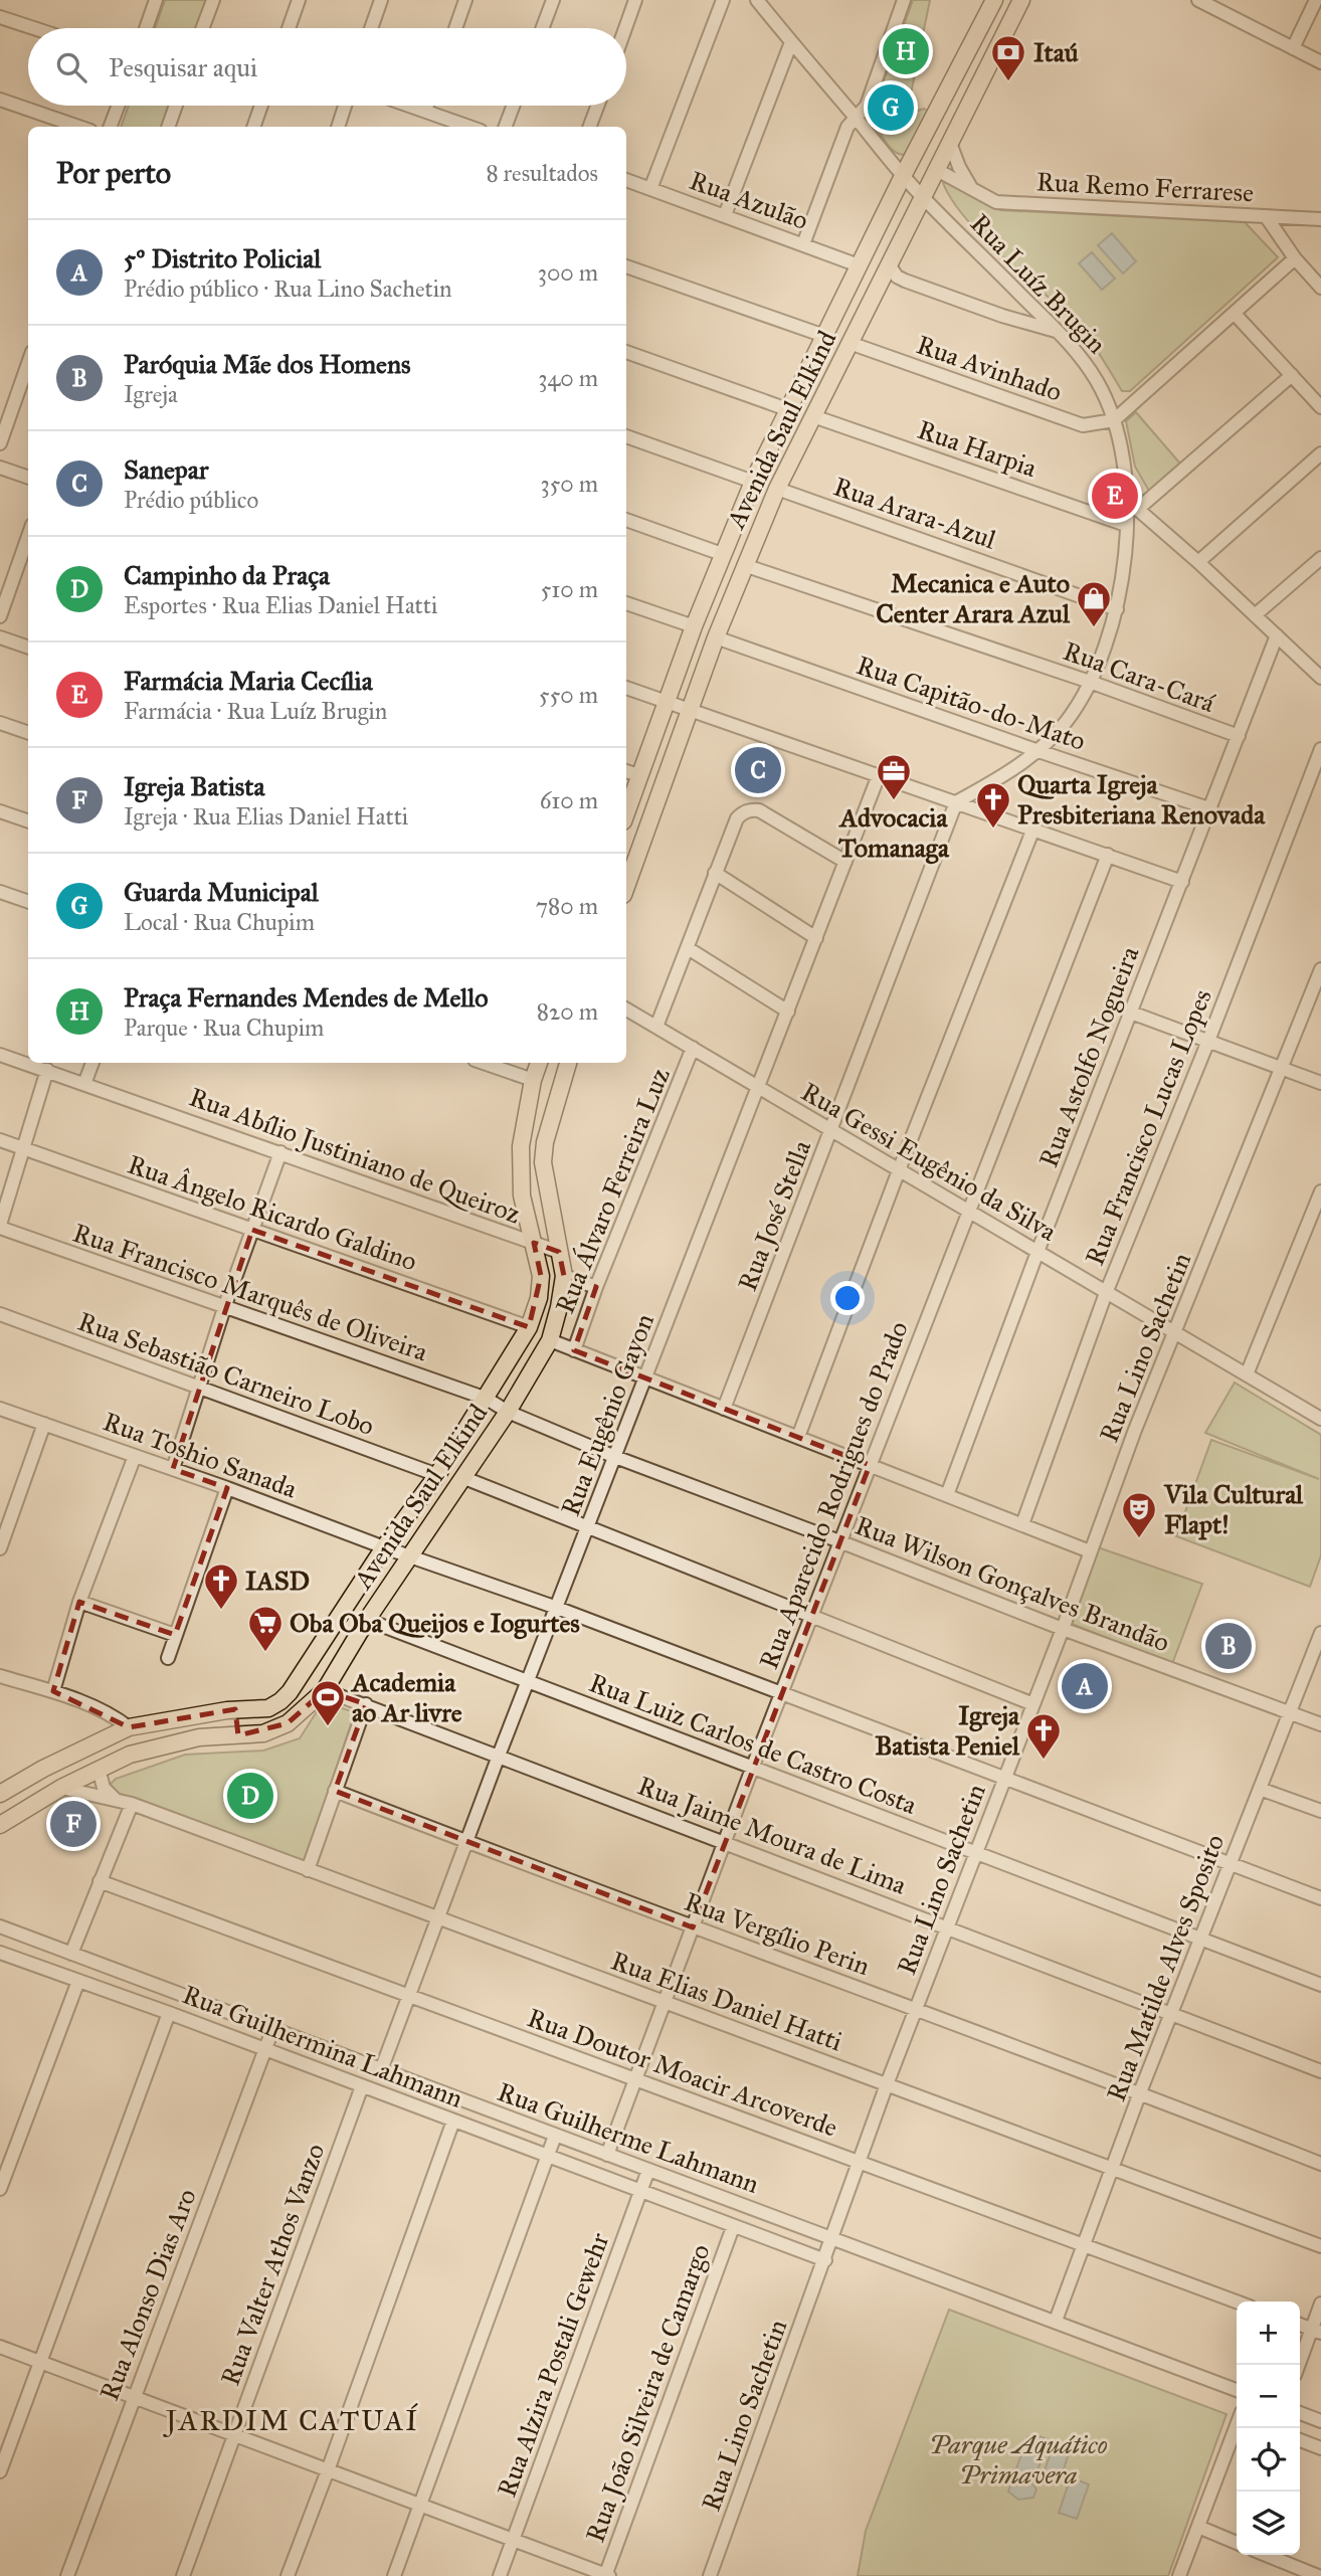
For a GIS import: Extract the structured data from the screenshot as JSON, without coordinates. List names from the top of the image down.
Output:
{
  "streets": {
    "main road": ["Avenida Saul Elkind"],
    "street": [
      "Rua Remo Ferrarese",
      "Rua Azulão",
      "Rua Luíz Brugin",
      "Rua Avinhado",
      "Rua Harpia",
      "Rua Arara-Azul",
      "Rua Cara-Cará",
      "Rua Capitão-do-Mato",
      "Rua Astolfo Nogueira",
      "Rua Francisco Lucas Lopes",
      "Rua Abílio Justiniano de Queiroz",
      "Rua Gessi Eugênio da Silva",
      "Rua Álvaro Ferreira Luz",
      "Rua Ângelo Ricardo Galdino",
      "Rua José Stella",
      "Rua Francisco Marquês de Oliveira",
      "Rua Lino Sachetin",
      "Rua Sebastião Carneiro Lobo",
      "Rua Eugênio Gayon",
      "Rua Toshio Sanada",
      "Rua Aparecido Rodrigues do Prado",
      "Rua Wilson Gonçalves Brandão",
      "Rua Luiz Carlos de Castro Costa",
      "Rua Jaime Moura de Lima",
      "Rua Vergílio Perin",
      "Rua Matilde Alves Sposito",
      "Rua Elias Daniel Hatti",
      "Rua Guilhermina Lahmann",
      "Rua Doutor Moacir Arcoverde",
      "Rua Guilherme Lahmann",
      "Rua Valter Athos Vanzo",
      "Rua Alonso Dias Aro",
      "Rua Alzira Postali Gewehr",
      "Rua João Silveira de Camargo"
    ]
  },
  "crossings": [
    ["Rua Remo Ferrarese", "Avenida Saul Elkind"],
    ["Rua Azulão", "Avenida Saul Elkind"],
    ["Rua Luíz Brugin", "Rua Avinhado"],
    ["Rua Luíz Brugin", "Avenida Saul Elkind"],
    ["Rua Luíz Brugin", "Rua Harpia"],
    ["Rua Luíz Brugin", "Rua Arara-Azul"],
    ["Rua Luíz Brugin", "Rua Cara-Cará"],
    ["Rua Luíz Brugin", "Rua Capitão-do-Mato"],
    ["Rua Luíz Brugin", "Rua José Stella"],
    ["Rua Avinhado", "Avenida Saul Elkind"],
    ["Avenida Saul Elkind", "Rua Harpia"],
    ["Avenida Saul Elkind", "Rua Arara-Azul"],
    ["Avenida Saul Elkind", "Rua Cara-Cará"],
    ["Avenida Saul Elkind", "Rua Capitão-do-Mato"],
    ["Avenida Saul Elkind", "Rua Abílio Justiniano de Queiroz"],
    ["Avenida Saul Elkind", "Rua Ângelo Ricardo Galdino"],
    ["Avenida Saul Elkind", "Rua Francisco Marquês de Oliveira"],
    ["Avenida Saul Elkind", "Rua Sebastião Carneiro Lobo"],
    ["Avenida Saul Elkind", "Rua Toshio Sanada"],
    ["Avenida Saul Elkind", "Rua Wilson Gonçalves Brandão"],
    ["Avenida Saul Elkind", "Rua Luiz Carlos de Castro Costa"],
    ["Avenida Saul Elkind", "Rua Jaime Moura de Lima"],
    ["Avenida Saul Elkind", "Rua Elias Daniel Hatti"],
    ["Rua Cara-Cará", "Rua Astolfo Nogueira"],
    ["Rua Capitão-do-Mato", "Rua Astolfo Nogueira"],
    ["Rua Astolfo Nogueira", "Rua Gessi Eugênio da Silva"],
    ["Rua Francisco Lucas Lopes", "Rua Gessi Eugênio da Silva"],
    ["Rua Gessi Eugênio da Silva", "Rua Álvaro Ferreira Luz"],
    ["Rua Gessi Eugênio da Silva", "Rua José Stella"],
    ["Rua Gessi Eugênio da Silva", "Rua Lino Sachetin"],
    ["Rua Gessi Eugênio da Silva", "Rua Eugênio Gayon"],
    ["Rua Gessi Eugênio da Silva", "Rua Aparecido Rodrigues do Prado"],
    ["Rua Francisco Marquês de Oliveira", "Rua Wilson Gonçalves Brandão"],
    ["Rua Lino Sachetin", "Rua Toshio Sanada"],
    ["Rua Lino Sachetin", "Rua Wilson Gonçalves Brandão"],
    ["Rua Lino Sachetin", "Rua Luiz Carlos de Castro Costa"],
    ["Rua Lino Sachetin", "Rua Jaime Moura de Lima"],
    ["Rua Lino Sachetin", "Rua Vergílio Perin"],
    ["Rua Lino Sachetin", "Rua Elias Daniel Hatti"],
    ["Rua Lino Sachetin", "Rua Guilhermina Lahmann"],
    ["Rua Lino Sachetin", "Rua Doutor Moacir Arcoverde"],
    ["Rua Lino Sachetin", "Rua Guilherme Lahmann"],
    ["Rua Eugênio Gayon", "Rua Toshio Sanada"],
    ["Rua Eugênio Gayon", "Rua Wilson Gonçalves Brandão"],
    ["Rua Eugênio Gayon", "Rua Luiz Carlos de Castro Costa"],
    ["Rua Eugênio Gayon", "Rua Jaime Moura de Lima"],
    ["Rua Eugênio Gayon", "Rua Vergílio Perin"],
    ["Rua Eugênio Gayon", "Rua Elias Daniel Hatti"],
    ["Rua Eugênio Gayon", "Rua Doutor Moacir Arcoverde"],
    ["Rua Eugênio Gayon", "Rua Guilherme Lahmann"],
    ["Rua Toshio Sanada", "Rua Aparecido Rodrigues do Prado"],
    ["Rua Toshio Sanada", "Rua Matilde Alves Sposito"],
    ["Rua Aparecido Rodrigues do Prado", "Rua Wilson Gonçalves Brandão"],
    ["Rua Aparecido Rodrigues do Prado", "Rua Luiz Carlos de Castro Costa"],
    ["Rua Aparecido Rodrigues do Prado", "Rua Jaime Moura de Lima"],
    ["Rua Aparecido Rodrigues do Prado", "Rua Vergílio Perin"],
    ["Rua Aparecido Rodrigues do Prado", "Rua Elias Daniel Hatti"],
    ["Rua Aparecido Rodrigues do Prado", "Rua Doutor Moacir Arcoverde"],
    ["Rua Aparecido Rodrigues do Prado", "Rua Guilherme Lahmann"],
    ["Rua Wilson Gonçalves Brandão", "Rua Matilde Alves Sposito"],
    ["Rua Luiz Carlos de Castro Costa", "Rua Matilde Alves Sposito"],
    ["Rua Jaime Moura de Lima", "Rua Matilde Alves Sposito"],
    ["Rua Vergílio Perin", "Rua Matilde Alves Sposito"],
    ["Rua Matilde Alves Sposito", "Rua Elias Daniel Hatti"],
    ["Rua Matilde Alves Sposito", "Rua Doutor Moacir Arcoverde"],
    ["Rua Matilde Alves Sposito", "Rua Guilherme Lahmann"],
    ["Rua Guilhermina Lahmann", "Rua Valter Athos Vanzo"],
    ["Rua Guilhermina Lahmann", "Rua Alonso Dias Aro"],
    ["Rua Guilhermina Lahmann", "Rua Alzira Postali Gewehr"],
    ["Rua Guilhermina Lahmann", "Rua João Silveira de Camargo"],
    ["Rua Guilherme Lahmann", "Rua Alonso Dias Aro"],
    ["Rua Guilherme Lahmann", "Rua Alzira Postali Gewehr"]
  ],
  "districts": ["JARDIM CATUAÍ"],
  "parks": ["Parque Aquático Primavera"],
  "places": {
    "bank": ["Itaú"],
    "shop": ["Mecanica e Auto Center Arara Azul"],
    "office": ["Advocacia Tomanaga"],
    "church": ["Quarta Igreja Presbiteriana Renovada", "IASD", "Igreja Batista Peniel"],
    "theatre": ["Vila Cultural Flapt!"],
    "supermarket": ["Oba Oba Queijos e Iogurtes"],
    "sports": ["Academia ao Ar livre"]
  },
  "page": {
    "pins": [
      "H",
      "G",
      "E",
      "C",
      "B",
      "A",
      "D",
      "F"
    ],
    "search": "Pesquisar aqui",
    "heading": ["Por perto", "8 resultados"],
    "list": [
      {
        "mark": "A",
        "name": "5º Distrito Policial",
        "note": "Prédio público · Rua Lino Sachetin",
        "value": "300 m"
      },
      {
        "mark": "B",
        "name": "Paróquia Mãe dos Homens",
        "note": "Igreja",
        "value": "340 m"
      },
      {
        "mark": "C",
        "name": "Sanepar",
        "note": "Prédio público",
        "value": "350 m"
      },
      {
        "mark": "D",
        "name": "Campinho da Praça",
        "note": "Esportes · Rua Elias Daniel Hatti",
        "value": "510 m"
      },
      {
        "mark": "E",
        "name": "Farmácia Maria Cecília",
        "note": "Farmácia · Rua Luíz Brugin",
        "value": "550 m"
      },
      {
        "mark": "F",
        "name": "Igreja Batista",
        "note": "Igreja · Rua Elias Daniel Hatti",
        "value": "610 m"
      },
      {
        "mark": "G",
        "name": "Guarda Municipal",
        "note": "Local · Rua Chupim",
        "value": "780 m"
      },
      {
        "mark": "H",
        "name": "Praça Fernandes Mendes de Mello",
        "note": "Parque · Rua Chupim",
        "value": "820 m"
      }
    ],
    "map_buttons": ["+", "−"]
  }
}
